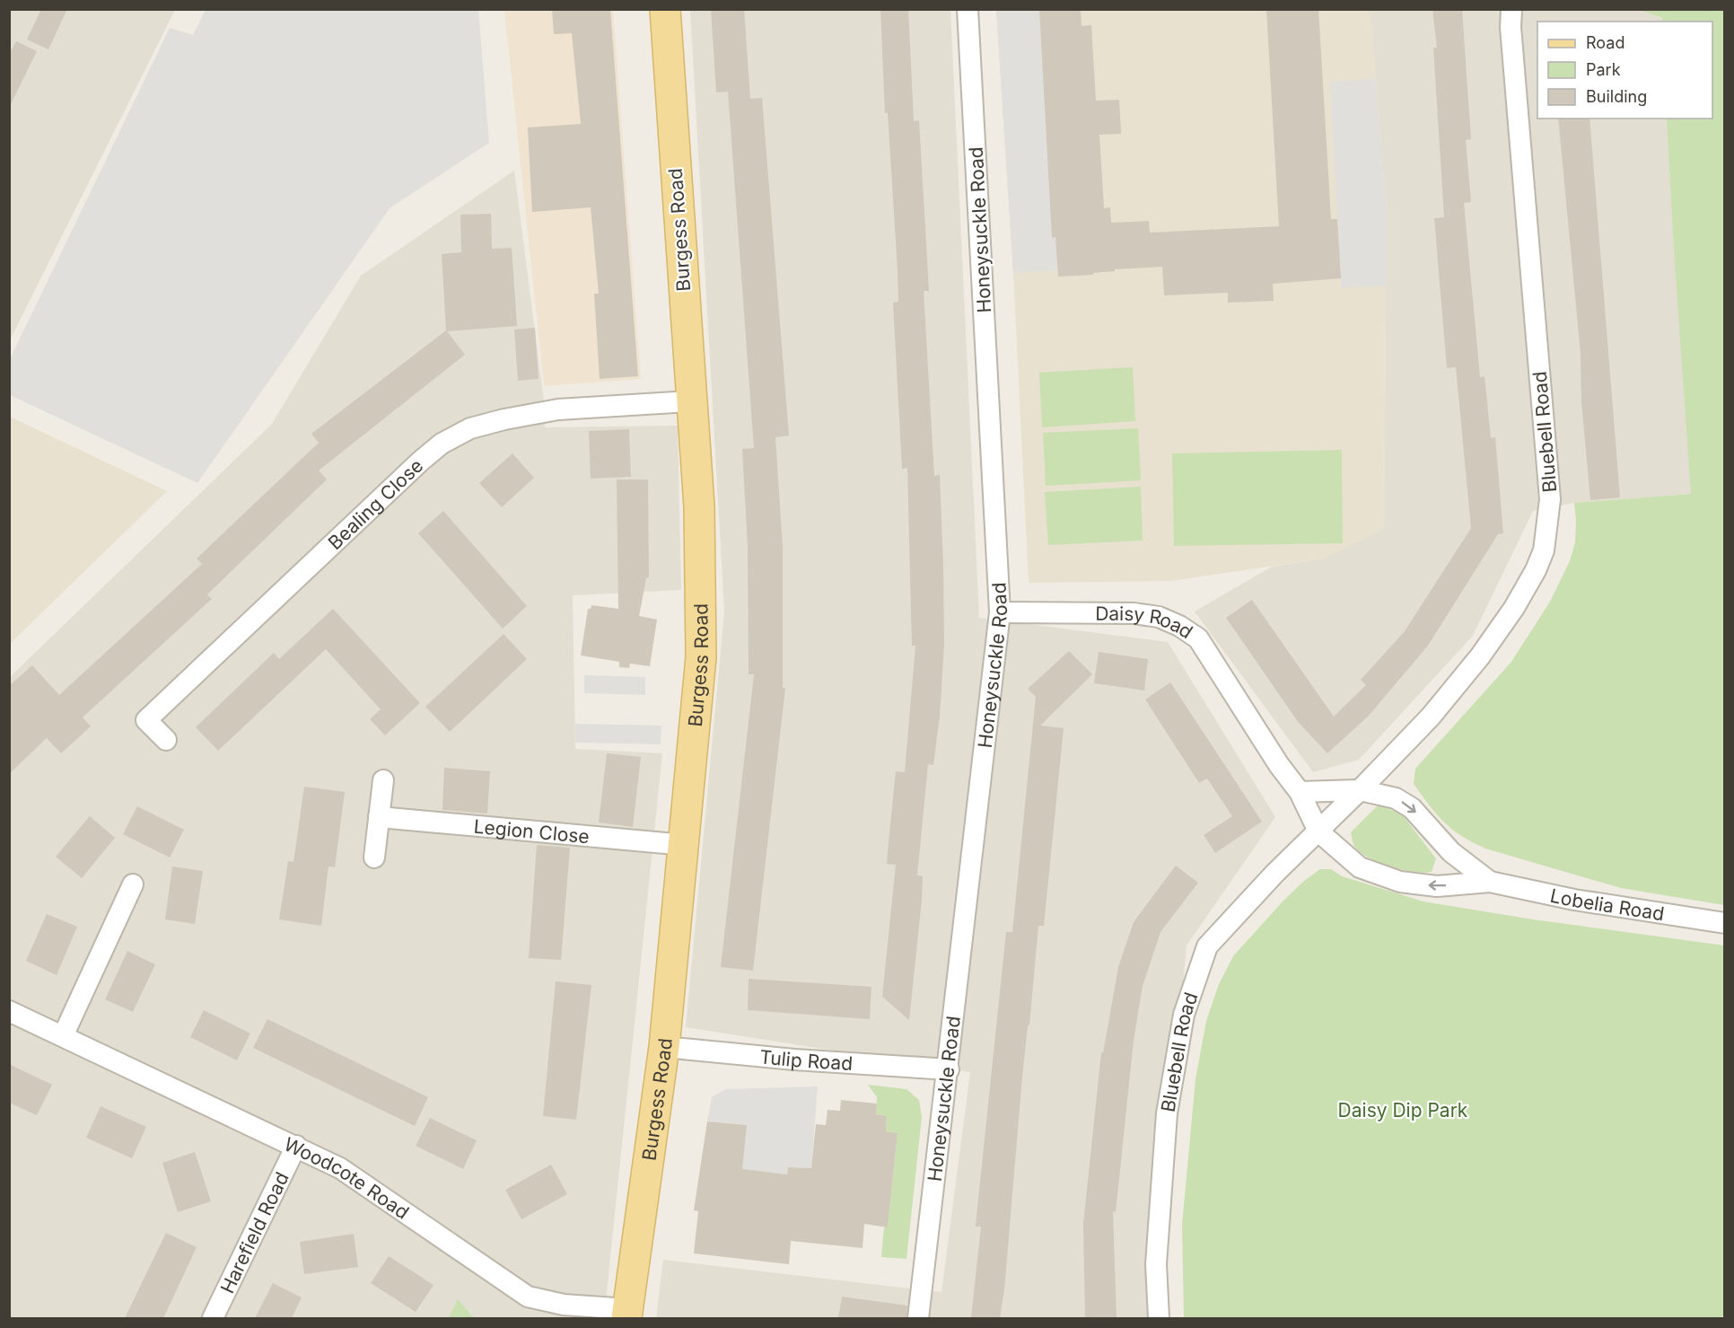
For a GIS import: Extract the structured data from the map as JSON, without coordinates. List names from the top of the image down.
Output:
{
  "streets": {
    "main road": ["Burgess Road"],
    "street": [
      "Honeysuckle Road",
      "Bluebell Road",
      "Bealing Close",
      "Daisy Road",
      "Legion Close",
      "Lobelia Road",
      "Tulip Road",
      "Woodcote Road",
      "Harefield Road"
    ]
  },
  "crossings": [
    ["Burgess Road", "Bealing Close"],
    ["Burgess Road", "Legion Close"],
    ["Burgess Road", "Tulip Road"],
    ["Burgess Road", "Woodcote Road"],
    ["Honeysuckle Road", "Daisy Road"],
    ["Honeysuckle Road", "Tulip Road"],
    ["Bluebell Road", "Daisy Road"],
    ["Bluebell Road", "Lobelia Road"],
    ["Daisy Road", "Lobelia Road"],
    ["Woodcote Road", "Harefield Road"]
  ],
  "parks": ["Daisy Dip Park"],
  "legend": ["Road", "Park", "Building"]
}
